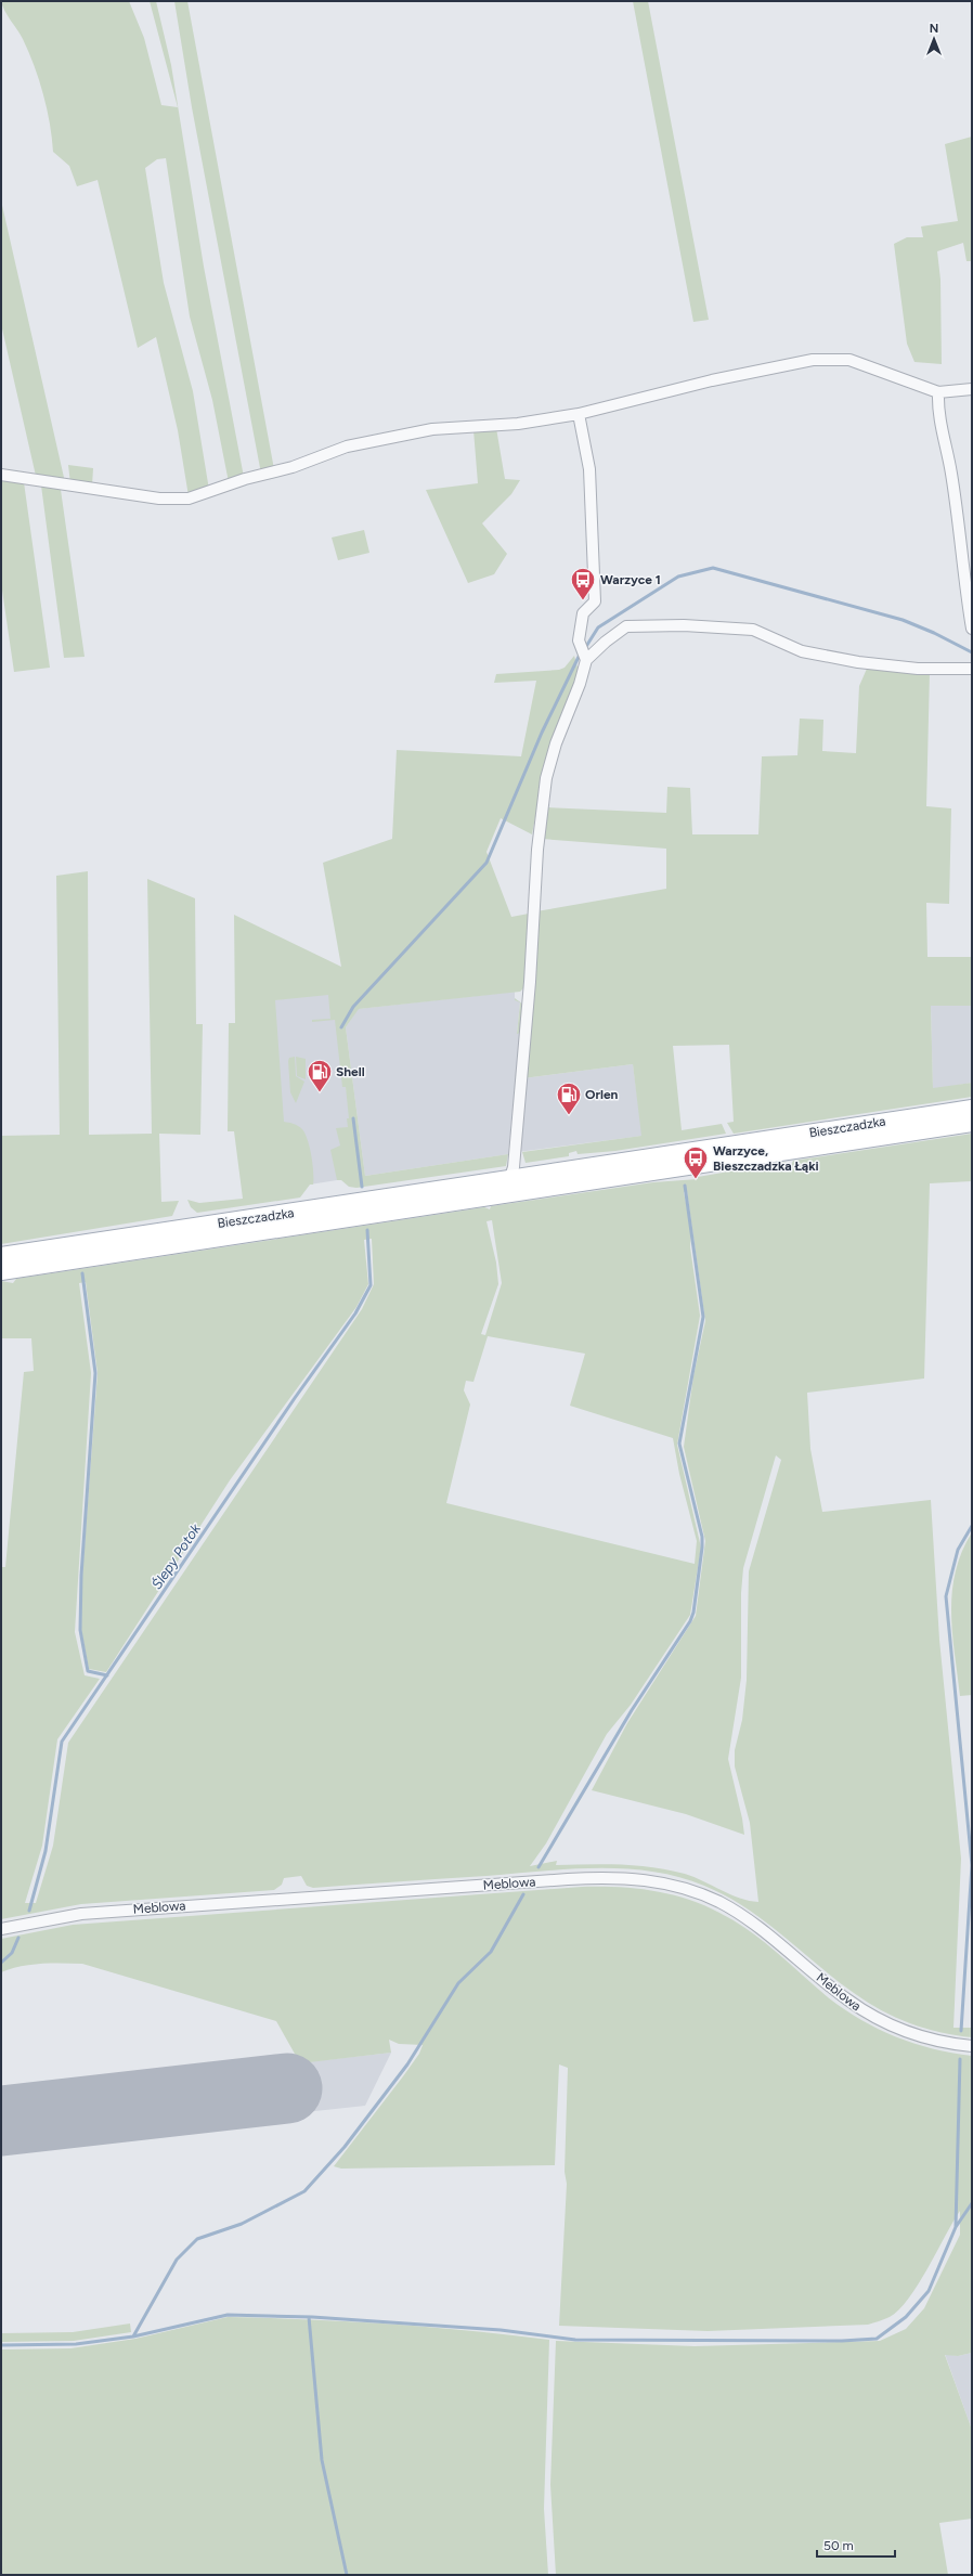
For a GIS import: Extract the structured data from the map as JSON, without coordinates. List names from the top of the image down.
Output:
{
  "streets": {
    "main road": ["Bieszczadzka"],
    "street": ["Meblowa"]
  },
  "water": ["Ślepy Potok"],
  "places": {
    "bus stop": ["Warzyce 1", "Warzyce, Bieszczadzka Łąki"],
    "fuel station": ["Shell", "Orlen"]
  },
  "scale_bar": "50 m",
  "north": "top"
}
